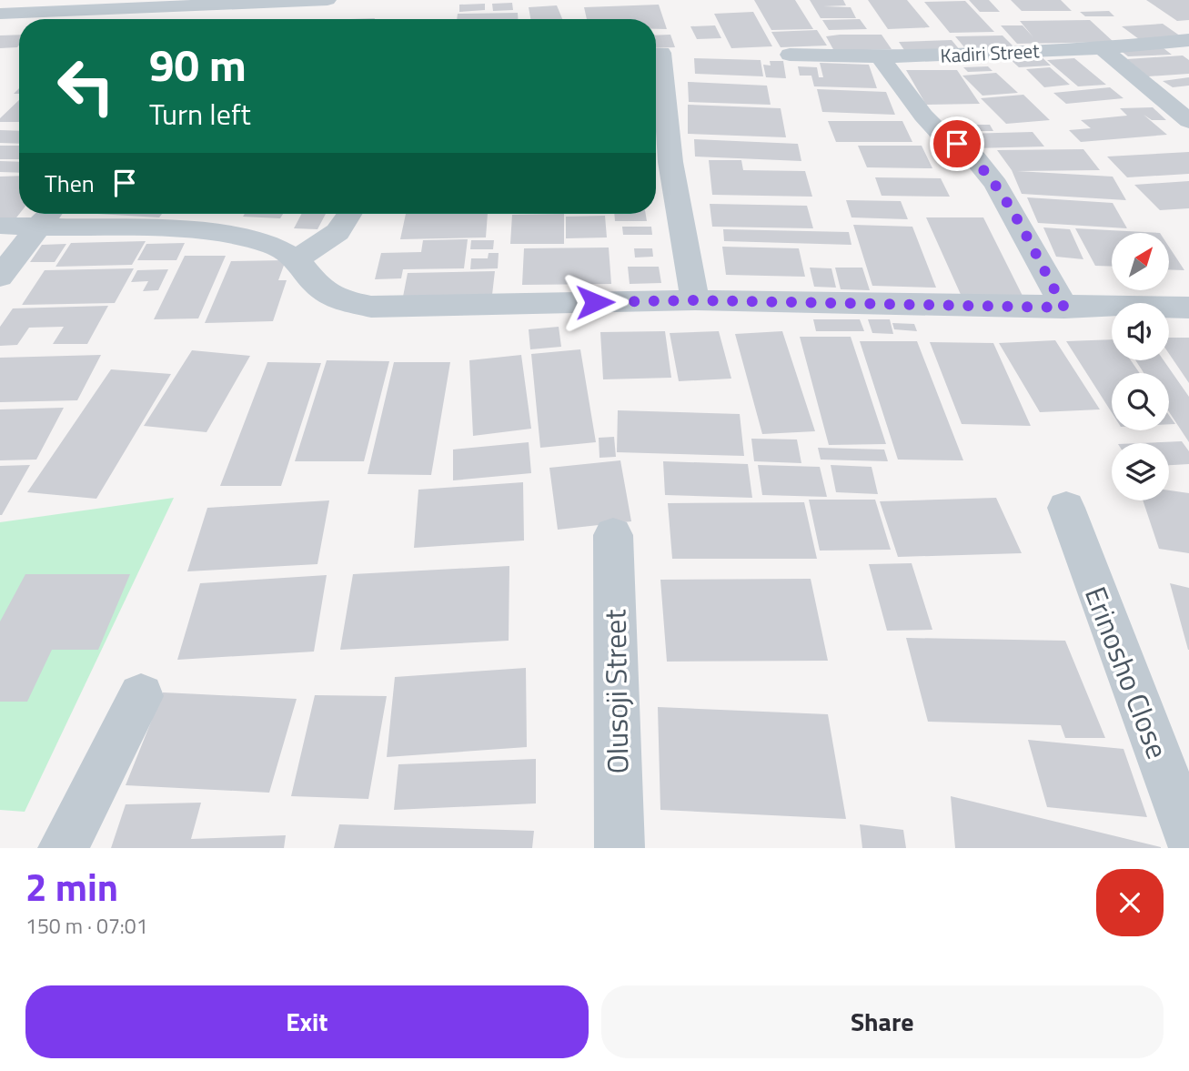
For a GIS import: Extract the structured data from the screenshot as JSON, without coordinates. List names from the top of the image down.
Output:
{
  "streets": {
    "street": ["Kadiri Street", "Erinosho Close", "Olusoji Street"]
  },
  "north": "top right",
  "page": {
    "turn": ["90 m", "Turn left"],
    "then": "Then",
    "heading": ["2 min", "150 m · 07:01"],
    "buttons": ["Exit", "Share"]
  }
}
